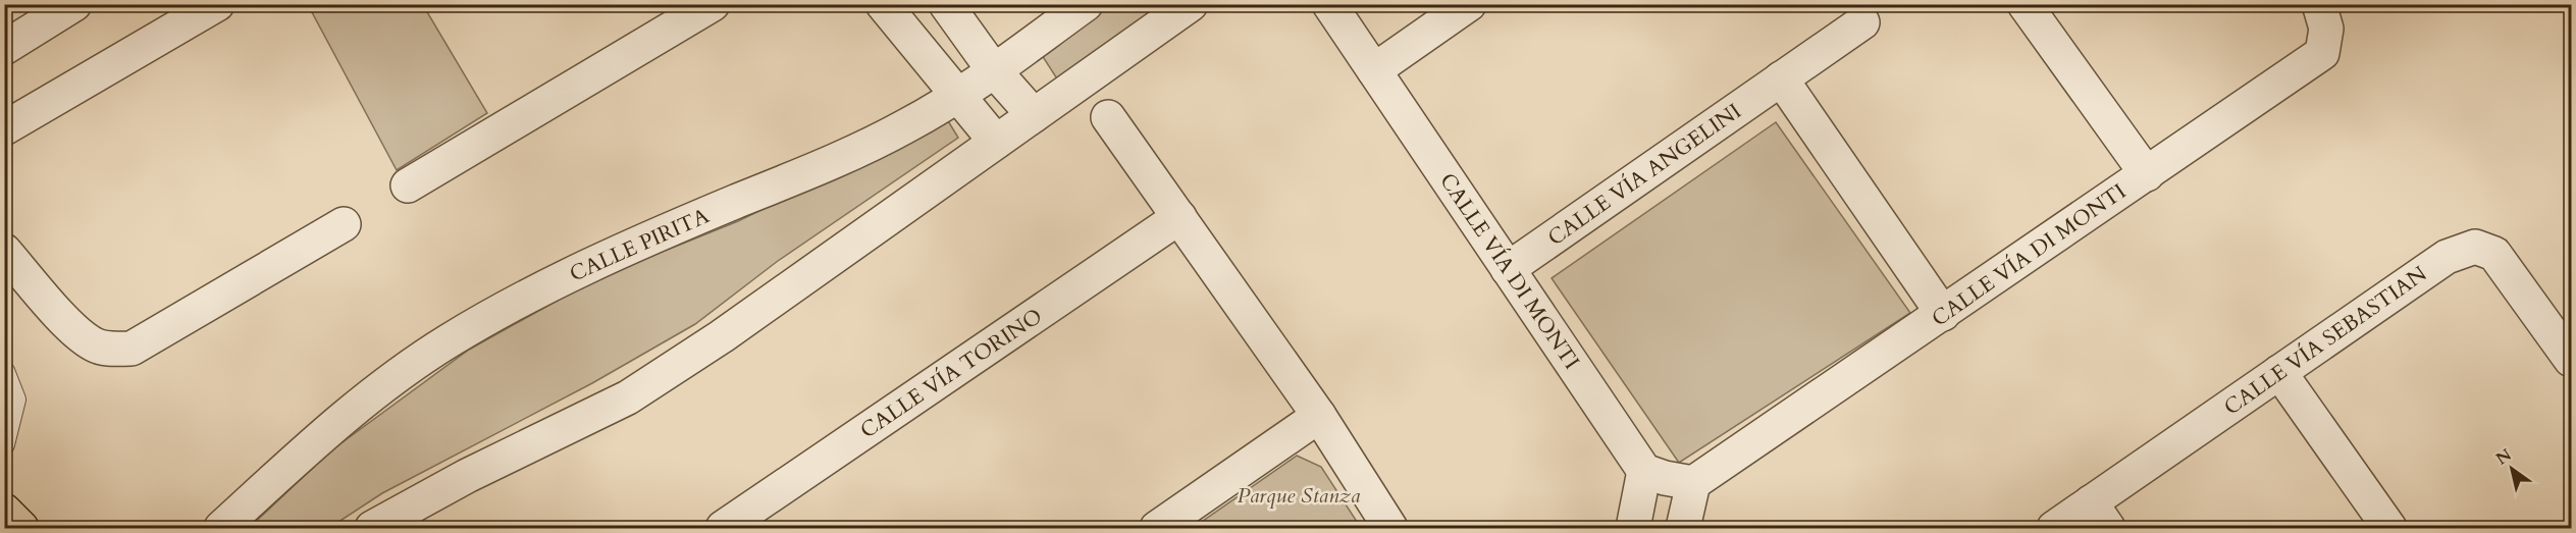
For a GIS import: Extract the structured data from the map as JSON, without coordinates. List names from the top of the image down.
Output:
{
  "streets": {
    "street": [
      "CALLE VÍA ANGELINI",
      "CALLE PIRITA",
      "CALLE VÍA DI MONTI",
      "CALLE VÍA SEBASTIAN",
      "CALLE VÍA TORINO"
    ]
  },
  "crossings": [
    ["CALLE VÍA ANGELINI", "CALLE VÍA DI MONTI"]
  ],
  "parks": ["Parque Stanza"],
  "north": "top left"
}
